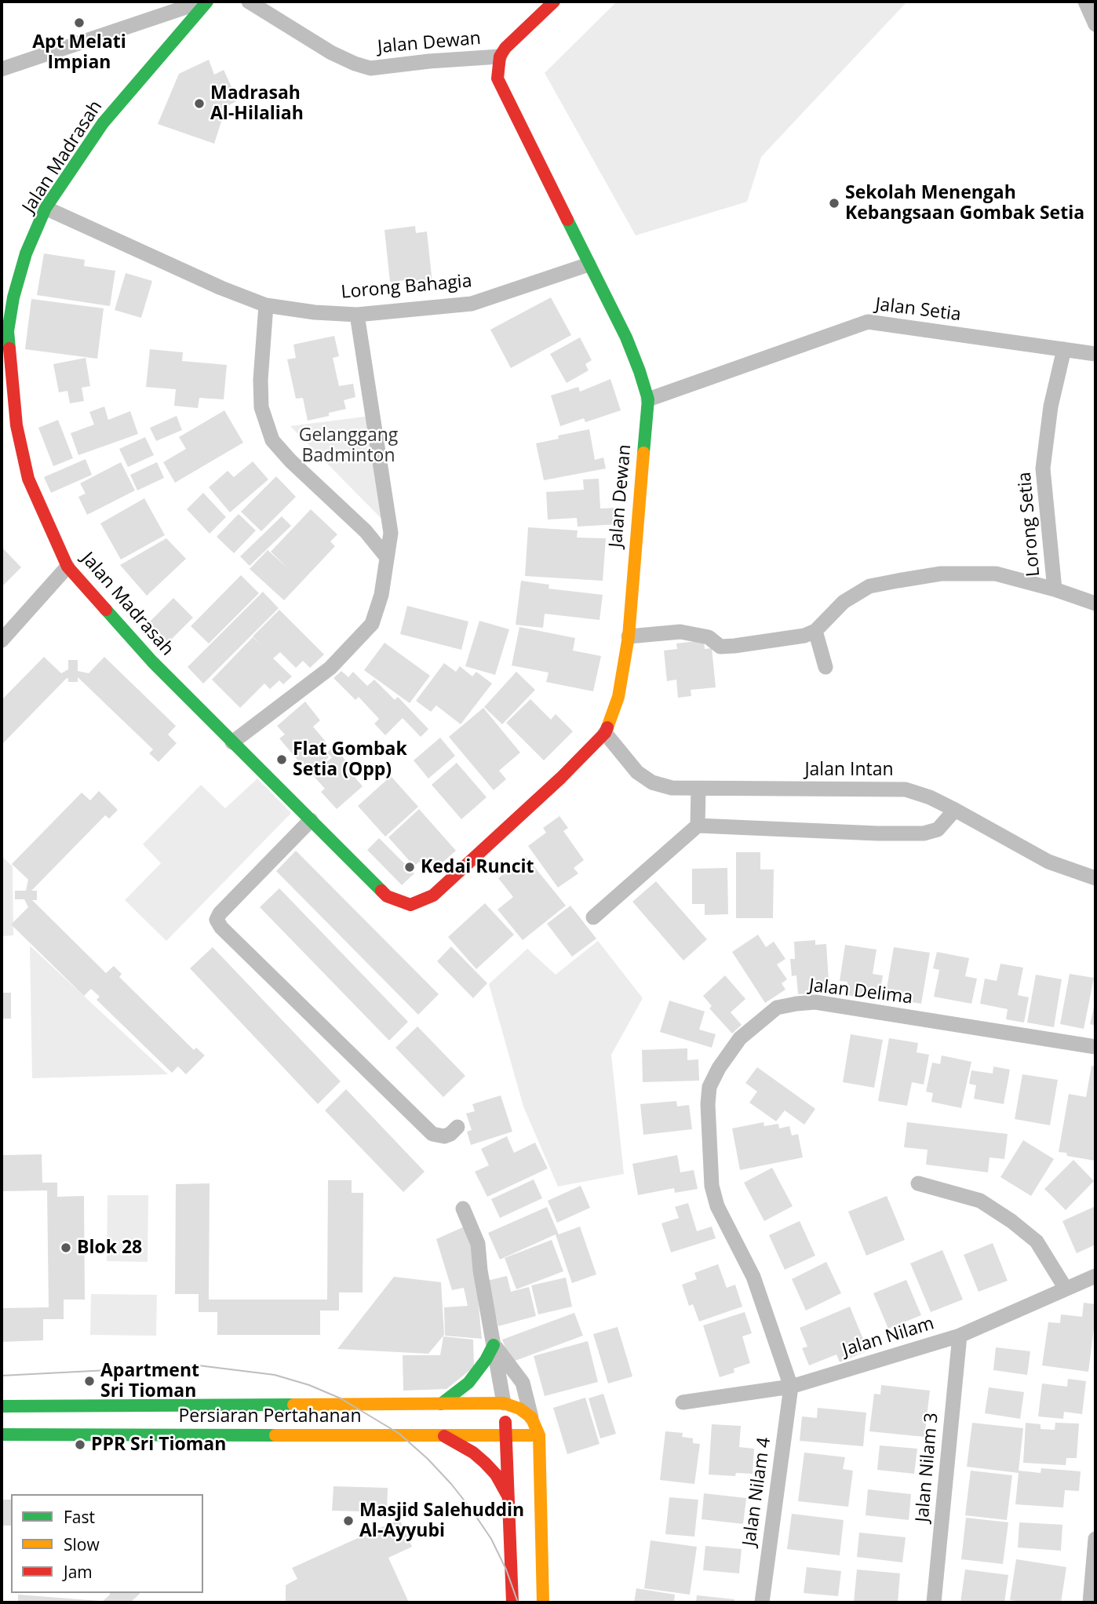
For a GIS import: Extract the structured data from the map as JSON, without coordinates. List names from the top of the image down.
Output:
{
  "streets": {
    "street": [
      "Jalan Dewan",
      "Jalan Madrasah",
      "Lorong Bahagia",
      "Jalan Setia",
      "Lorong Setia",
      "Jalan Intan",
      "Jalan Delima",
      "Jalan Nilam",
      "Persiaran Pertahanan",
      "Jalan Nilam 3",
      "Jalan Nilam 4"
    ]
  },
  "crossings": [
    ["Jalan Dewan", "Jalan Madrasah"],
    ["Jalan Dewan", "Lorong Bahagia"],
    ["Jalan Dewan", "Jalan Setia"],
    ["Jalan Dewan", "Jalan Intan"],
    ["Jalan Madrasah", "Lorong Bahagia"],
    ["Jalan Setia", "Lorong Setia"],
    ["Jalan Delima", "Jalan Nilam"],
    ["Jalan Delima", "Jalan Nilam 4"],
    ["Jalan Nilam", "Jalan Nilam 3"],
    ["Jalan Nilam", "Jalan Nilam 4"]
  ],
  "parks": ["Gelanggang Badminton"],
  "places": [
    "Apt Melati Impian",
    "Madrasah Al-Hilaliah",
    "Sekolah Menengah Kebangsaan Gombak Setia",
    "Flat Gombak Setia (Opp)",
    "Kedai Runcit",
    "Blok 28",
    "Apartment Sri Tioman",
    "PPR Sri Tioman",
    "Masjid Salehuddin Al-Ayyubi"
  ],
  "legend": ["Fast", "Slow", "Jam"]
}
